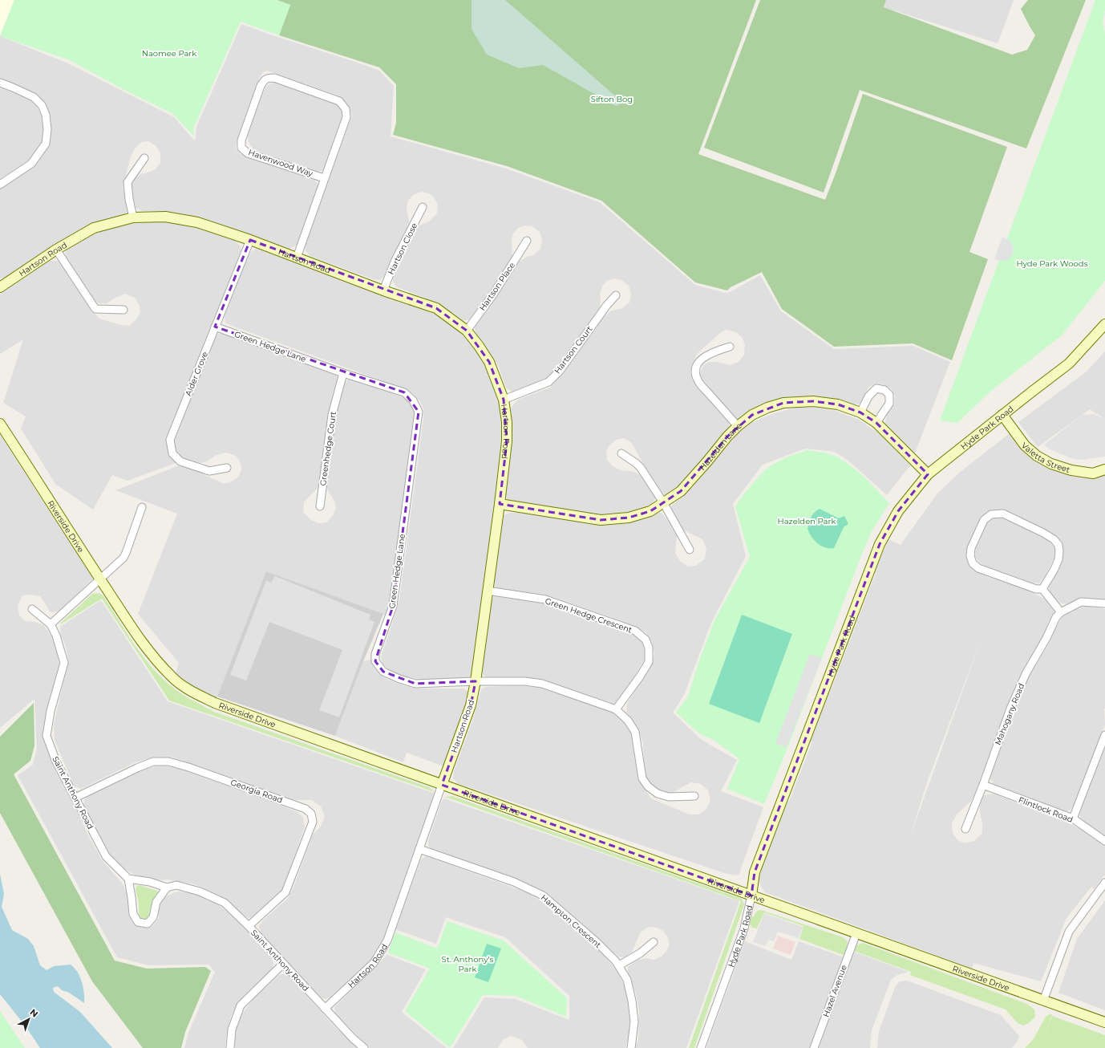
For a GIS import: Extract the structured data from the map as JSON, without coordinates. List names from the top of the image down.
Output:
{
  "streets": {
    "main road": [
      "Hartson Road",
      "Hyde Park Road",
      "Hazelden Lane",
      "Valetta Street",
      "Riverside Drive"
    ],
    "street": [
      "Havenwood Way",
      "Hartson Close",
      "Hartson Place",
      "Green Hedge Lane",
      "Hartson Court",
      "Alder Grove",
      "Greenhedge Court",
      "Green Hedge Crescent",
      "Mahogany Road",
      "Georgia Road",
      "Saint Anthony Road",
      "Flintlock Road",
      "Hampton Crescent",
      "Hazel Avenue"
    ]
  },
  "crossings": [
    ["Havenwood Way", "Hartson Road"],
    ["Hartson Close", "Hartson Road"],
    ["Hartson Road", "Hartson Place"],
    ["Hartson Road", "Green Hedge Lane"],
    ["Hartson Road", "Hartson Court"],
    ["Hartson Road", "Alder Grove"],
    ["Hartson Road", "Hazelden Lane"],
    ["Hartson Road", "Riverside Drive"],
    ["Hartson Road", "Green Hedge Crescent"],
    ["Hartson Road", "Saint Anthony Road"],
    ["Hartson Road", "Hampton Crescent"],
    ["Green Hedge Lane", "Alder Grove"],
    ["Green Hedge Lane", "Greenhedge Court"],
    ["Green Hedge Lane", "Green Hedge Crescent"],
    ["Hyde Park Road", "Hazelden Lane"],
    ["Hyde Park Road", "Valetta Street"],
    ["Hyde Park Road", "Riverside Drive"],
    ["Riverside Drive", "Hazel Avenue"],
    ["Mahogany Road", "Flintlock Road"],
    ["Georgia Road", "Saint Anthony Road"]
  ],
  "parks": [
    "Naomee Park",
    "Sifton Bog",
    "Hyde Park Woods",
    "Hazelden Park",
    "St. Anthony's Park"
  ],
  "north": "top right"
}
